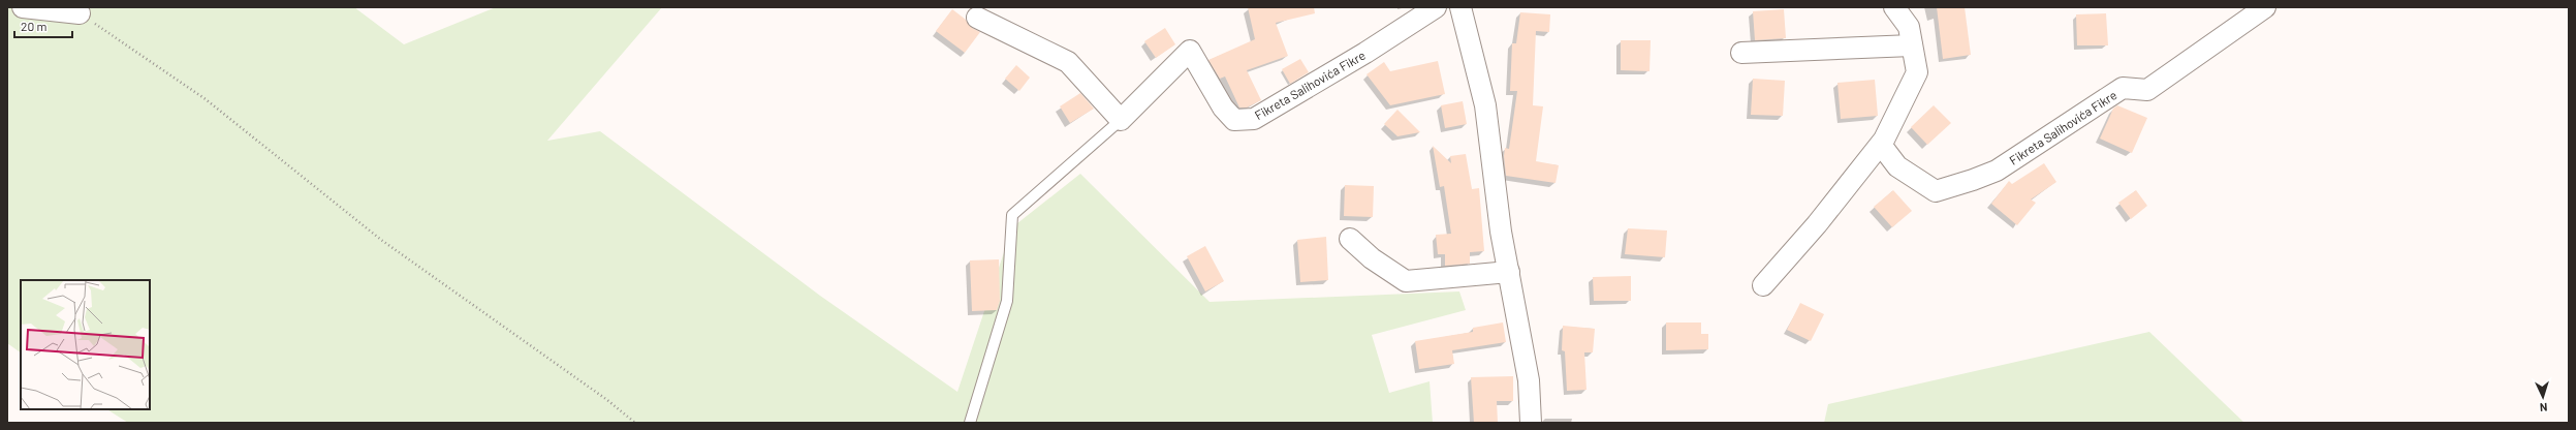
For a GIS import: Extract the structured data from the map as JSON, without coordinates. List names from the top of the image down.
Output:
{
  "streets": {
    "street": ["Fikreta Salihovića Fikre"]
  },
  "scale_bar": "20 m",
  "north": "bottom"
}
